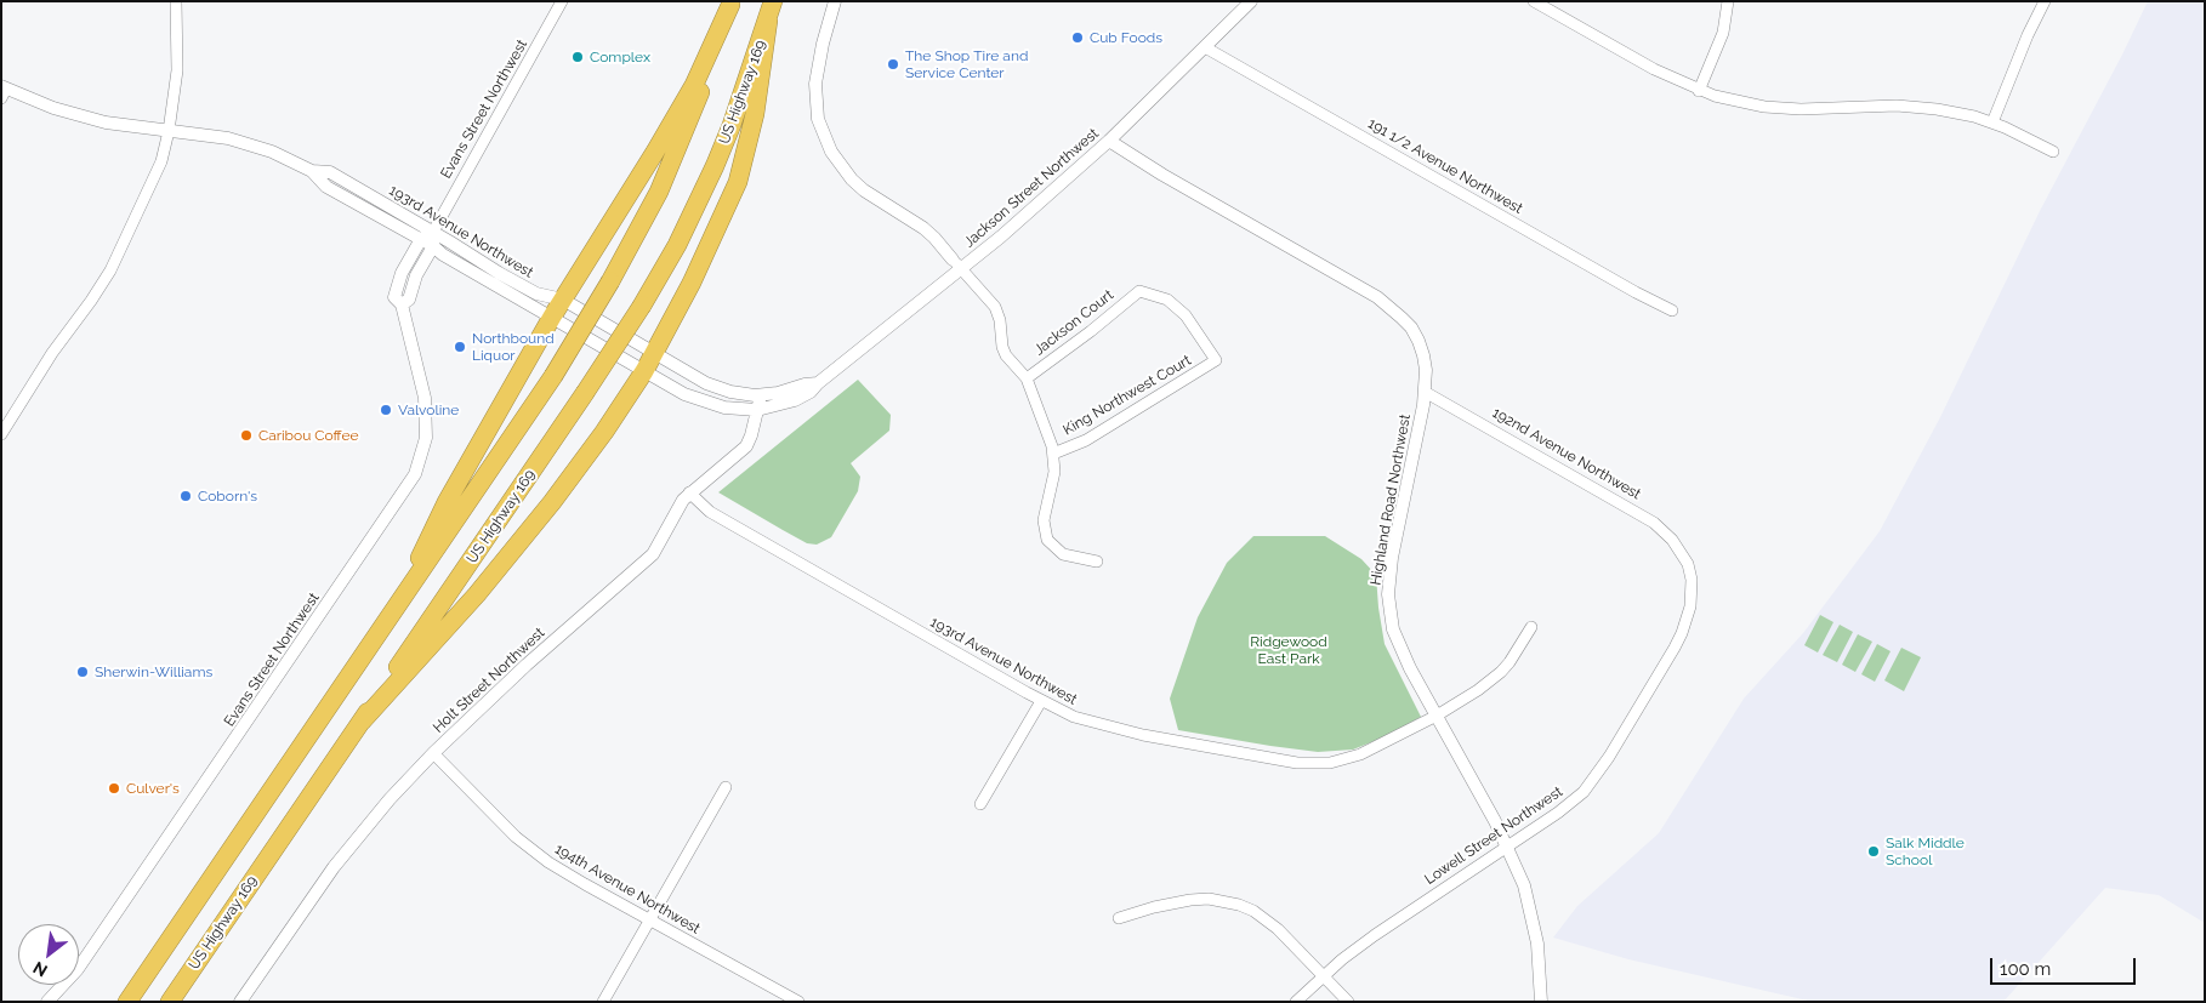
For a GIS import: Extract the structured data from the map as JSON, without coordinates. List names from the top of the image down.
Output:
{
  "streets": {
    "highway": ["US Highway 169"],
    "street": [
      "Evans Street Northwest",
      "191 1/2 Avenue Northwest",
      "Jackson Street Northwest",
      "193rd Avenue Northwest",
      "Jackson Court",
      "King Northwest Court",
      "192nd Avenue Northwest",
      "Highland Road Northwest",
      "Holt Street Northwest",
      "Lowell Street Northwest",
      "194th Avenue Northwest"
    ]
  },
  "crossings": [
    ["Evans Street Northwest", "193rd Avenue Northwest"],
    ["191 1/2 Avenue Northwest", "Jackson Street Northwest"],
    ["Jackson Street Northwest", "193rd Avenue Northwest"],
    ["Jackson Street Northwest", "Highland Road Northwest"],
    ["Jackson Street Northwest", "Holt Street Northwest"],
    ["193rd Avenue Northwest", "Highland Road Northwest"],
    ["193rd Avenue Northwest", "Holt Street Northwest"],
    ["Jackson Court", "King Northwest Court"],
    ["192nd Avenue Northwest", "Highland Road Northwest"],
    ["192nd Avenue Northwest", "Lowell Street Northwest"],
    ["Highland Road Northwest", "Lowell Street Northwest"],
    ["Holt Street Northwest", "194th Avenue Northwest"]
  ],
  "parks": ["Ridgewood East Park"],
  "places": [
    "Cub Foods",
    "Complex",
    "The Shop Tire and Service Center",
    "Northbound Liquor",
    "Valvoline",
    "Caribou Coffee",
    "Coborn's",
    "Sherwin-Williams",
    "Culver's",
    "Salk Middle School"
  ],
  "scale_bar": "100 m",
  "north": "bottom left"
}
